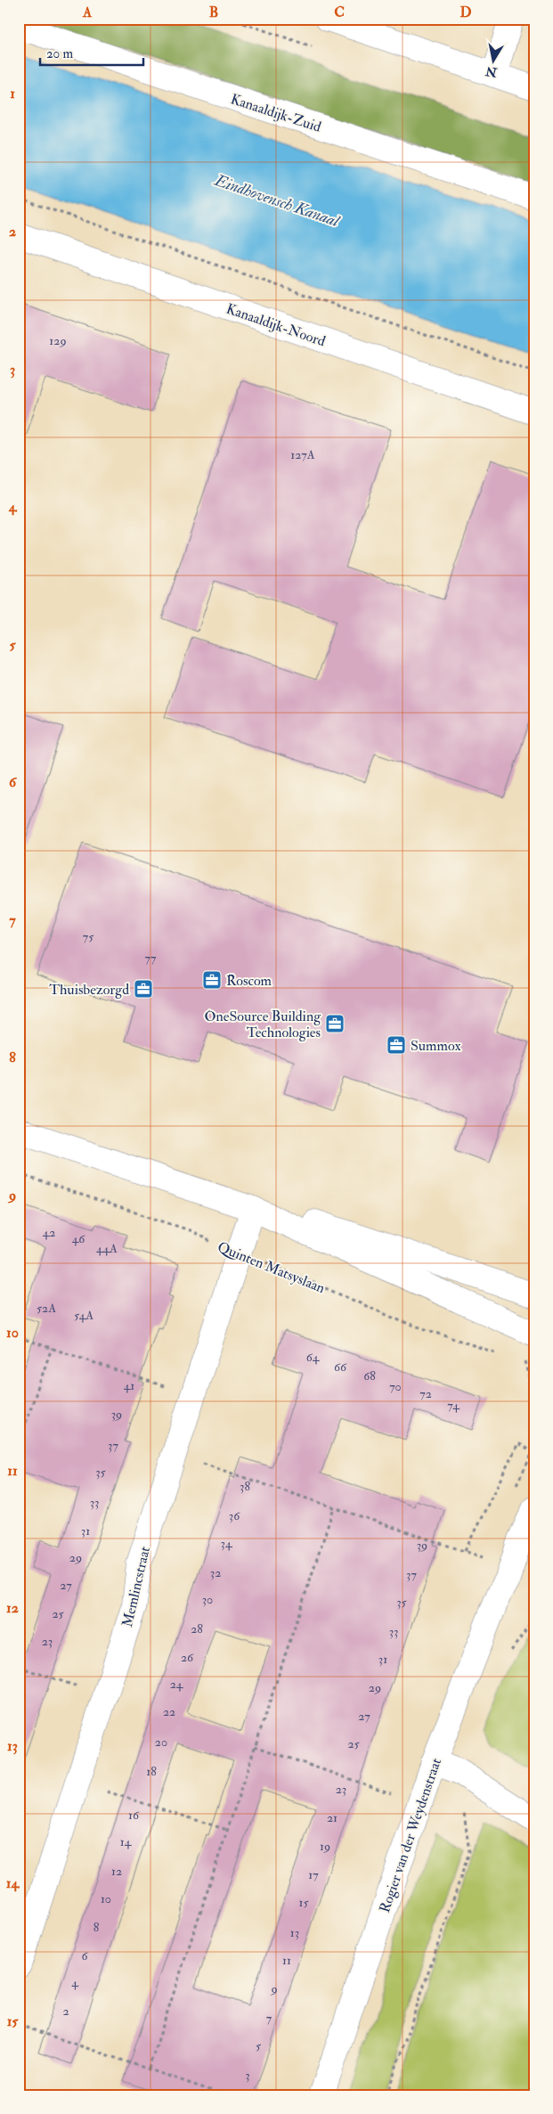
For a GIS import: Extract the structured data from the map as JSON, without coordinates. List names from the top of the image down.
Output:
{
  "streets": {
    "street": [
      "Kanaaldijk-Zuid",
      "Kanaaldijk-Noord",
      "Memlincstraat",
      "Rogier van der Weydenstraat"
    ],
    "path": ["Quinten Matsyslaan"]
  },
  "crossings": [
    ["Quinten Matsyslaan", "Memlincstraat"]
  ],
  "water": ["Eindhovensch Kanaal"],
  "places": {
    "office": [
      "Roscom",
      "Thuisbezorgd",
      "OneSource Building Technologies",
      "Summox"
    ]
  },
  "house_numbers": [
    "129",
    "127A",
    "75",
    "77",
    "42",
    "46",
    "44A",
    "52A",
    "54A",
    "64",
    "66",
    "68",
    "41",
    "70",
    "72",
    "74",
    "39",
    "37",
    "35",
    "38",
    "33",
    "36",
    "31",
    "34",
    "39",
    "29",
    "32",
    "37",
    "27",
    "30",
    "35",
    "25",
    "28",
    "33",
    "23",
    "26",
    "31",
    "24",
    "29",
    "22",
    "27",
    "20",
    "25",
    "18",
    "23",
    "16",
    "21",
    "14",
    "19",
    "12",
    "17",
    "10",
    "15",
    "8",
    "13",
    "6",
    "11",
    "4",
    "9",
    "2",
    "7",
    "5",
    "3"
  ],
  "scale_bar": "20 m",
  "north": "bottom",
  "grid": {
    "columns": [
      "A",
      "B",
      "C",
      "D"
    ],
    "rows": [
      "1",
      "2",
      "3",
      "4",
      "5",
      "6",
      "7",
      "8",
      "9",
      "10",
      "11",
      "12",
      "13",
      "14",
      "15"
    ]
  }
}
